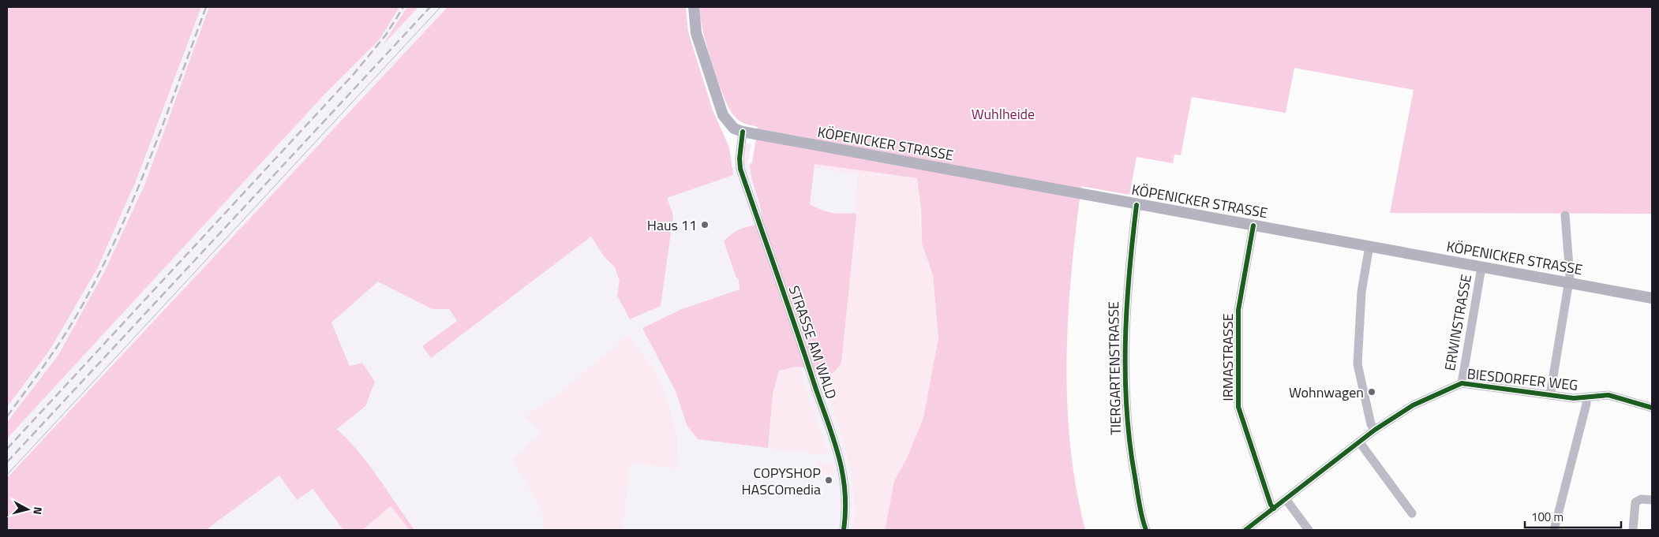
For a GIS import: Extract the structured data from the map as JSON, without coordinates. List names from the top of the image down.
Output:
{
  "streets": {
    "main road": ["KÖPENICKER STRASSE"],
    "street": [
      "ERWINSTRASSE",
      "STRASSE AM WALD",
      "IRMASTRASSE",
      "TIERGARTENSTRASSE",
      "BIESDORFER WEG"
    ]
  },
  "crossings": [
    ["KÖPENICKER STRASSE", "ERWINSTRASSE"],
    ["KÖPENICKER STRASSE", "STRASSE AM WALD"],
    ["KÖPENICKER STRASSE", "IRMASTRASSE"],
    ["KÖPENICKER STRASSE", "TIERGARTENSTRASSE"],
    ["ERWINSTRASSE", "BIESDORFER WEG"],
    ["IRMASTRASSE", "BIESDORFER WEG"]
  ],
  "parks": ["Wuhlheide"],
  "places": ["Haus 11", "Wohnwagen", "COPYSHOP HASCOmedia"],
  "scale_bar": "100 m",
  "north": "right"
}
